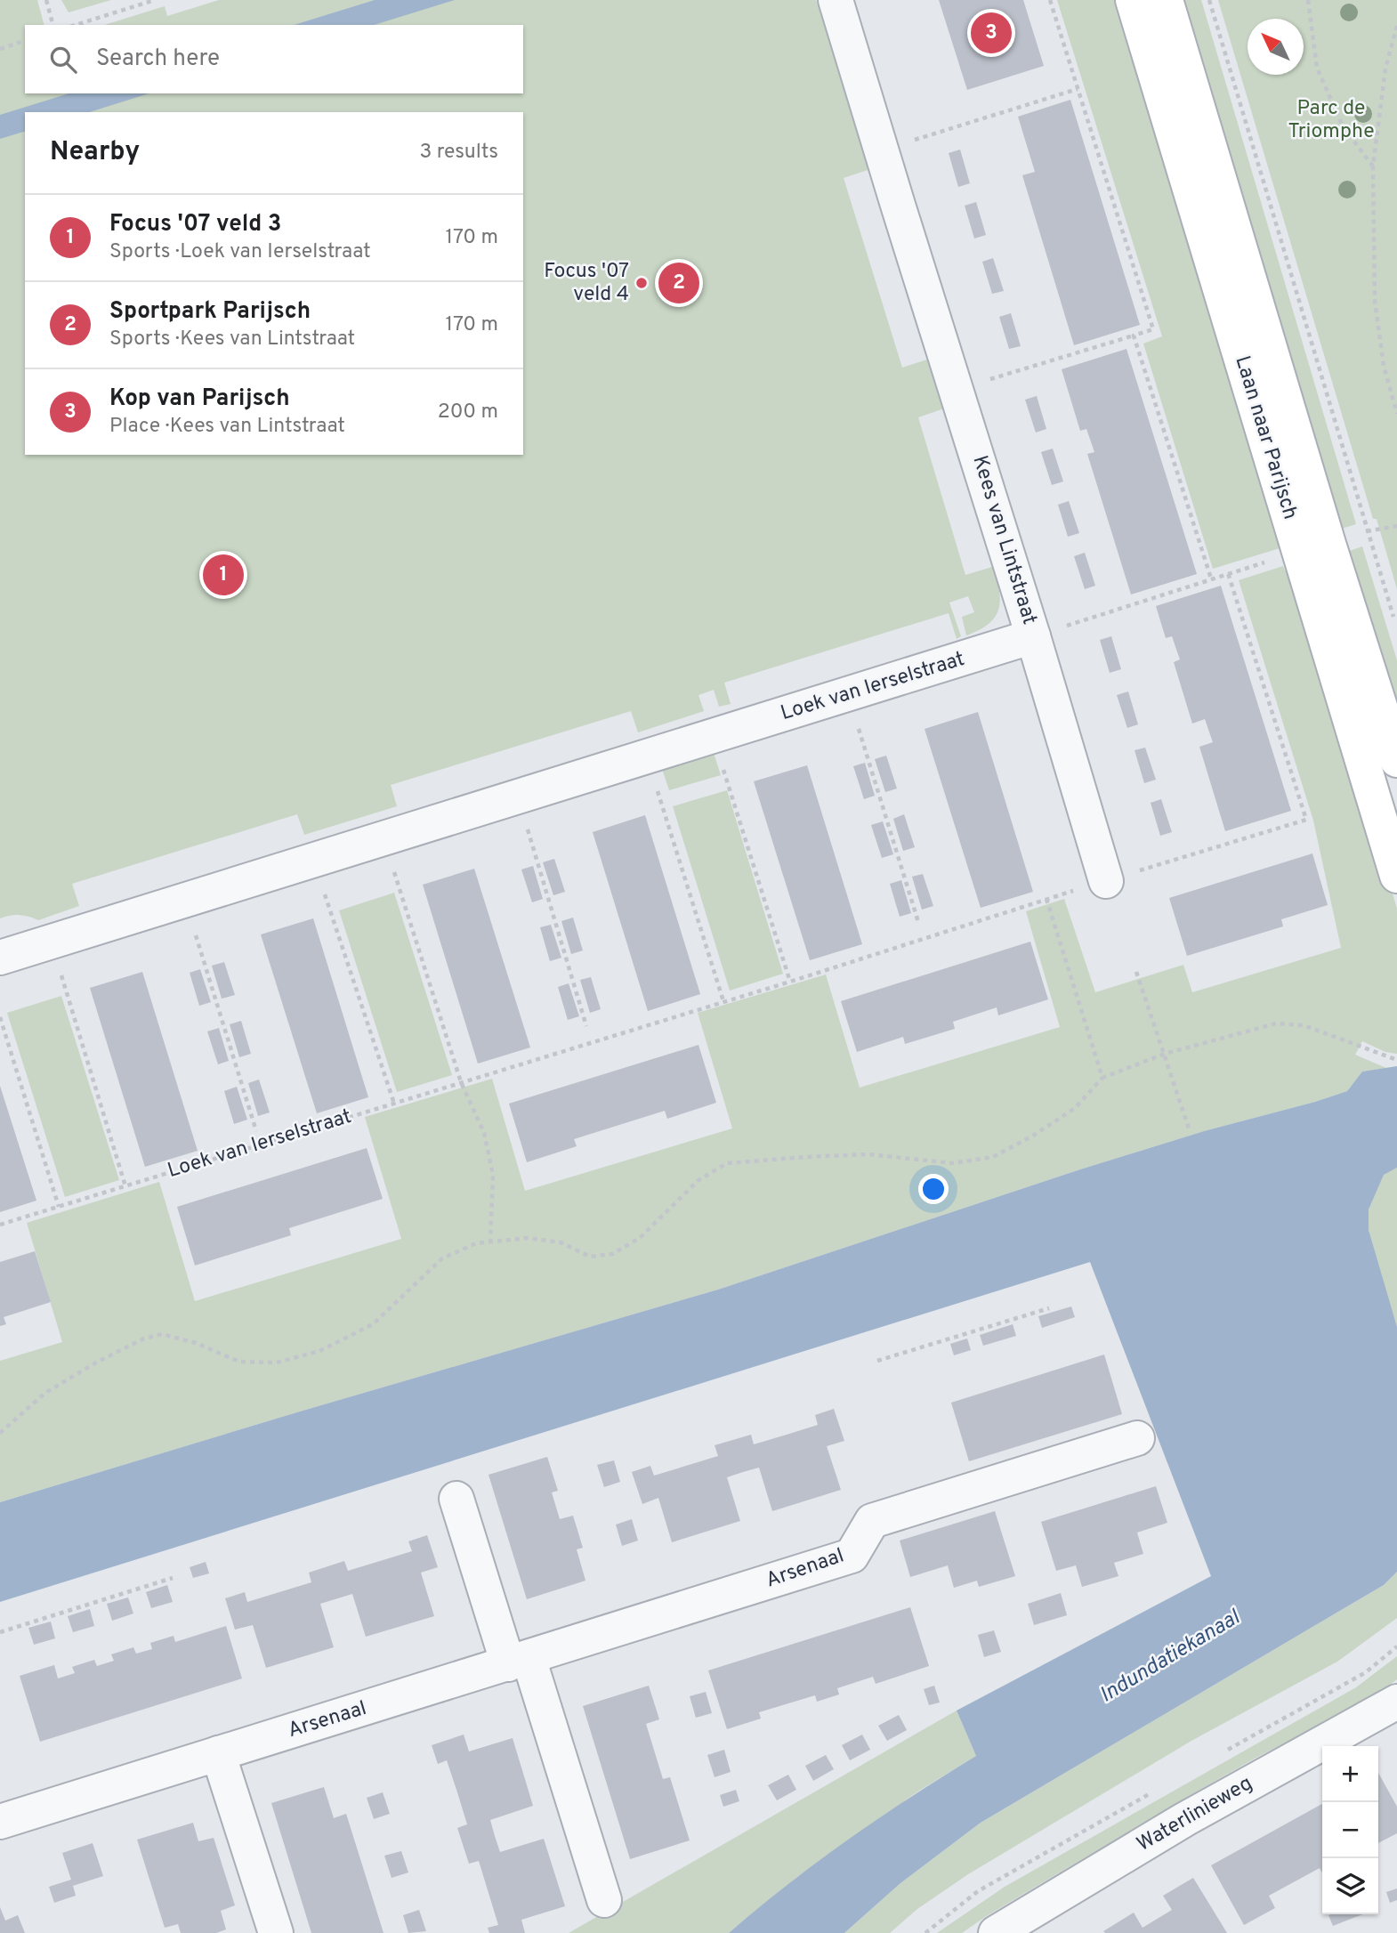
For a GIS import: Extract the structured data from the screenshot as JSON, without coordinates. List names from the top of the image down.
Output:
{
  "streets": {
    "street": [
      "Laan naar Parijsch",
      "Kees van Lintstraat",
      "Loek van Ierselstraat",
      "Arsenaal",
      "Waterlinieweg"
    ]
  },
  "crossings": [
    ["Kees van Lintstraat", "Loek van Ierselstraat"]
  ],
  "water": ["Indundatiekanaal"],
  "parks": ["Parc de Triomphe"],
  "places": ["Focus '07 veld 4"],
  "north": "top left",
  "page": {
    "pins": ["3", "2", "1"],
    "search": "Search here",
    "heading": ["Nearby", "3 results"],
    "list": [
      {
        "mark": "1",
        "name": "Focus '07 veld 3",
        "note": "Sports · Loek van Ierselstraat",
        "value": "170 m"
      },
      {
        "mark": "2",
        "name": "Sportpark Parijsch",
        "note": "Sports · Kees van Lintstraat",
        "value": "170 m"
      },
      {
        "mark": "3",
        "name": "Kop van Parijsch",
        "note": "Place · Kees van Lintstraat",
        "value": "200 m"
      }
    ],
    "map_buttons": ["+", "−"]
  }
}
